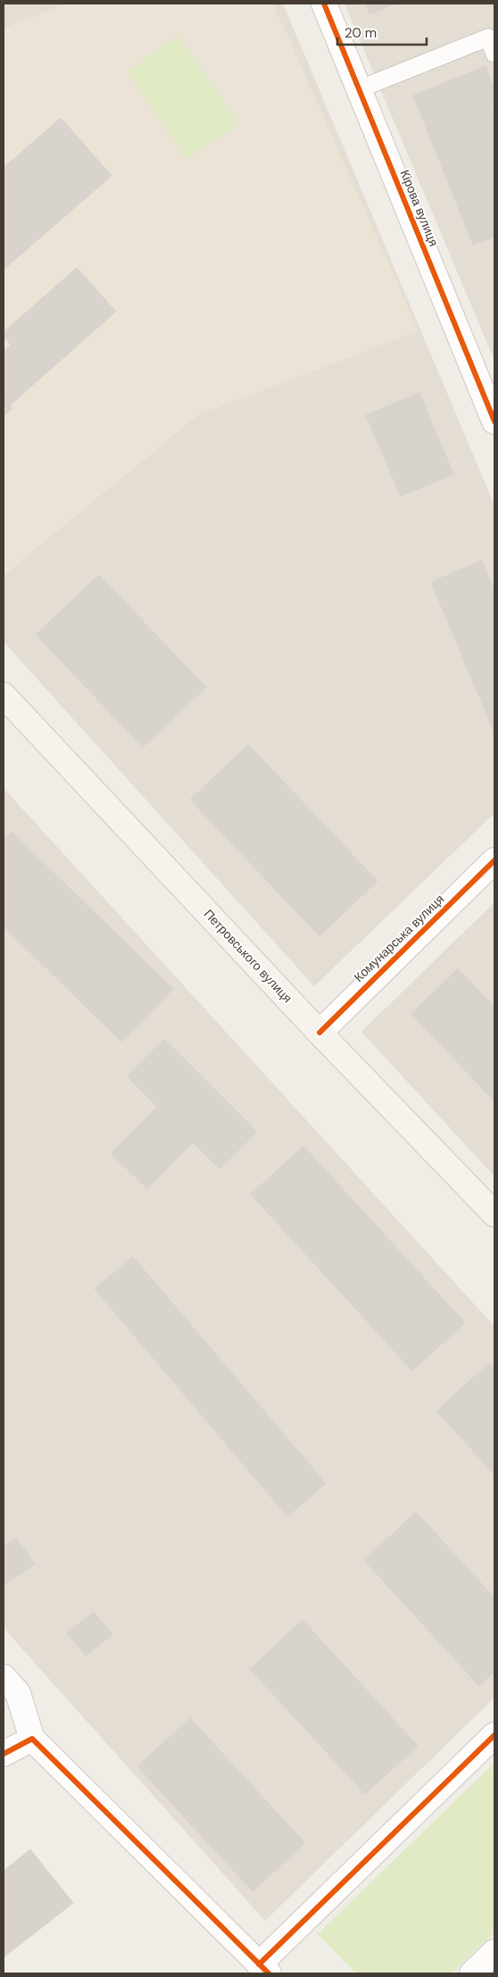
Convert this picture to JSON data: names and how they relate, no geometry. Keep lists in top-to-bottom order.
{
  "streets": {
    "main road": ["Петровського вулиця"],
    "street": ["Кірова вулиця", "Комунарська вулиця"]
  },
  "crossings": [
    ["Комунарська вулиця", "Петровського вулиця"]
  ],
  "scale_bar": "20 m"
}
